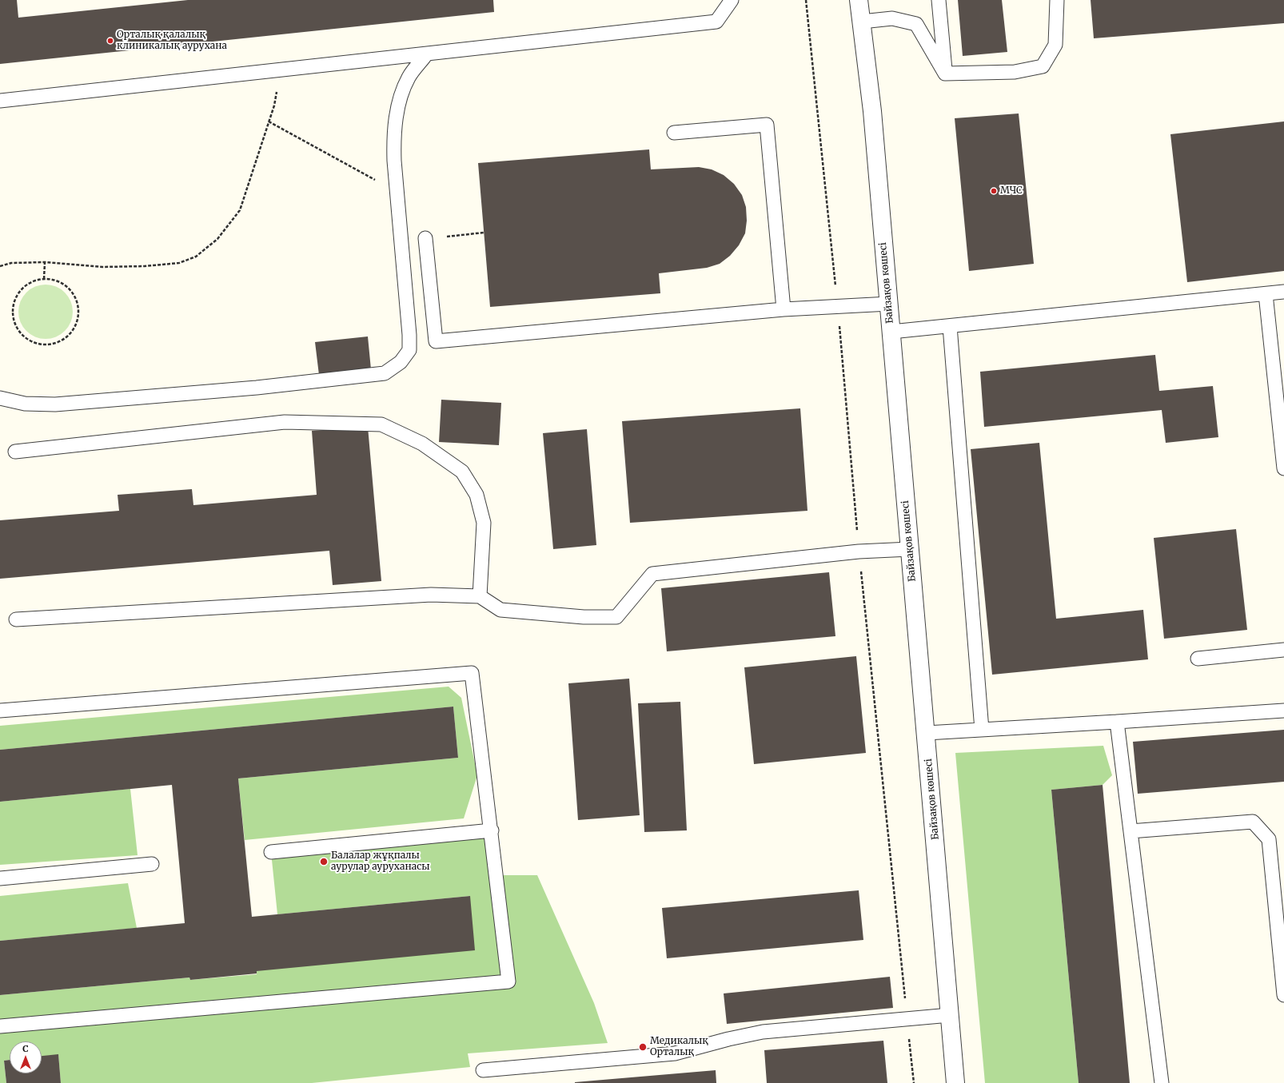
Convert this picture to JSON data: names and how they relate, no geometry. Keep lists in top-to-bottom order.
{
  "streets": {
    "street": ["Байзақов көшесі"]
  },
  "places": [
    "Орталық қалалық клиникалық аурухана",
    "МЧС",
    "Балалар жұқпалы аурулар ауруханасы",
    "Медикалық Орталық"
  ],
  "north": "top"
}
